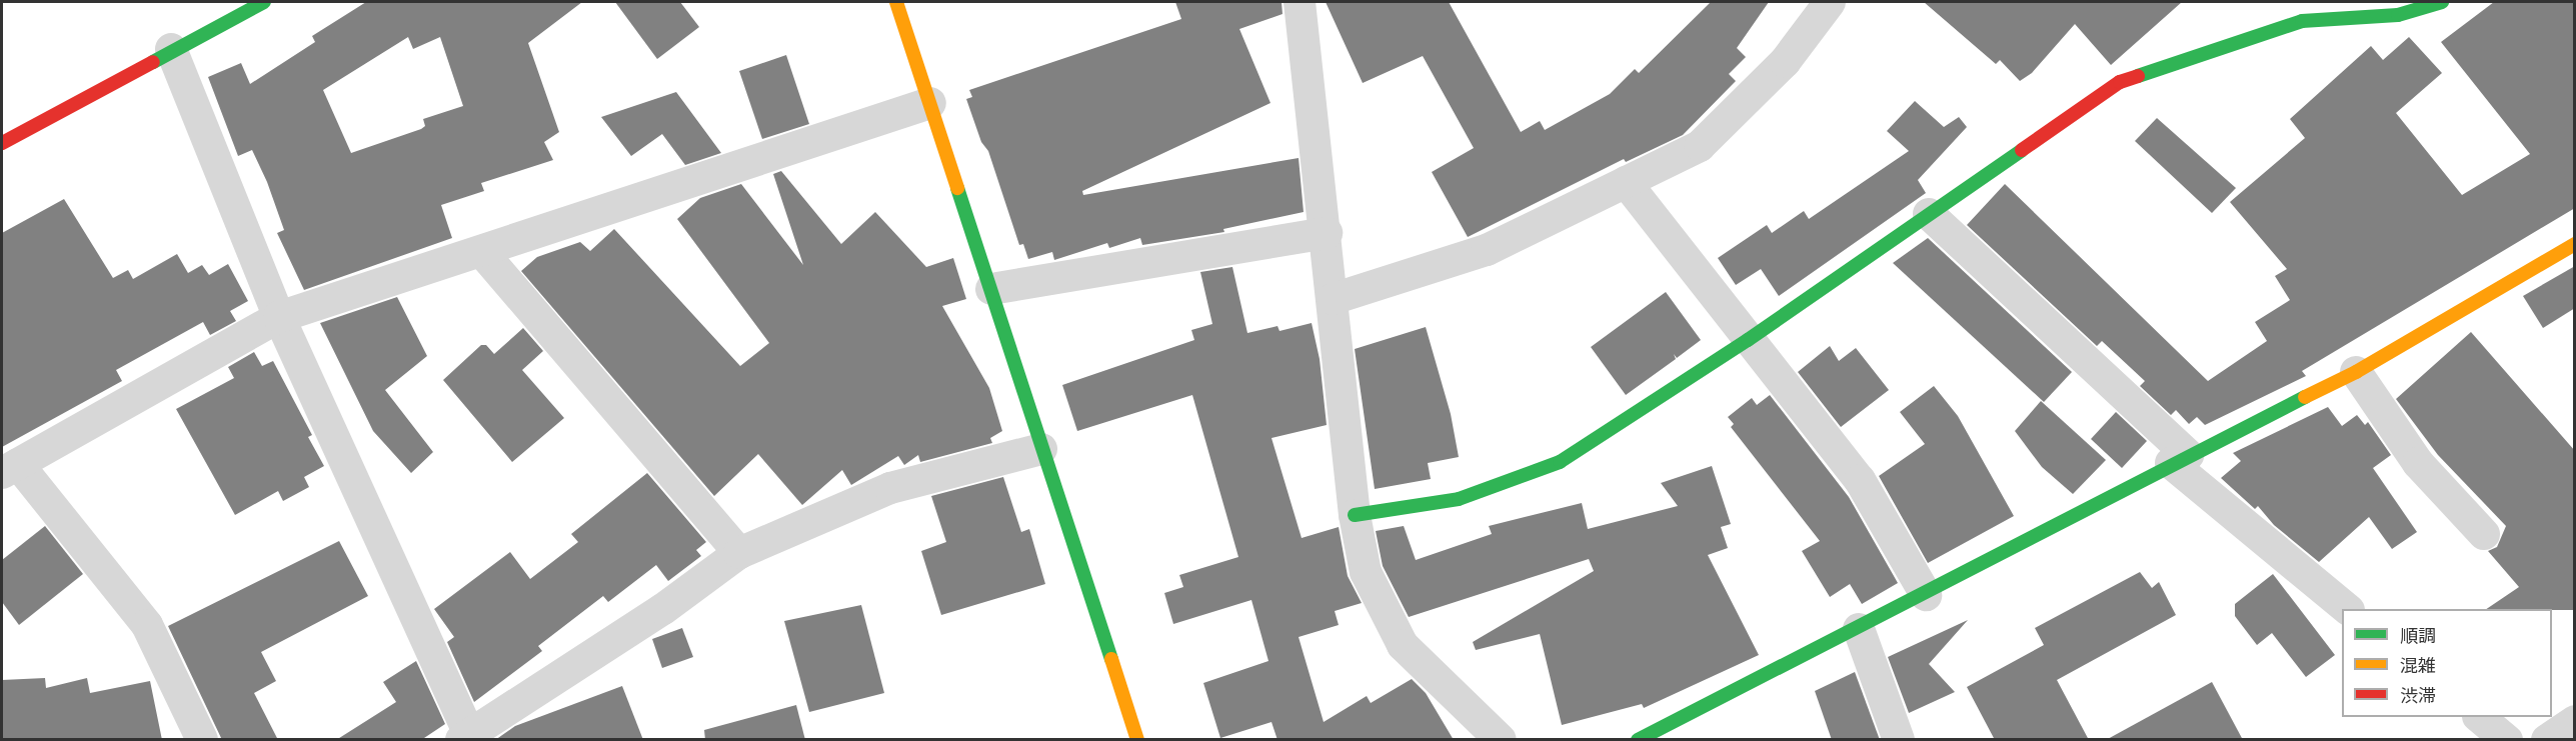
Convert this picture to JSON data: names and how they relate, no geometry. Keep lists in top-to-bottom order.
{
  "legend": ["順調", "混雑", "渋滞"]
}
